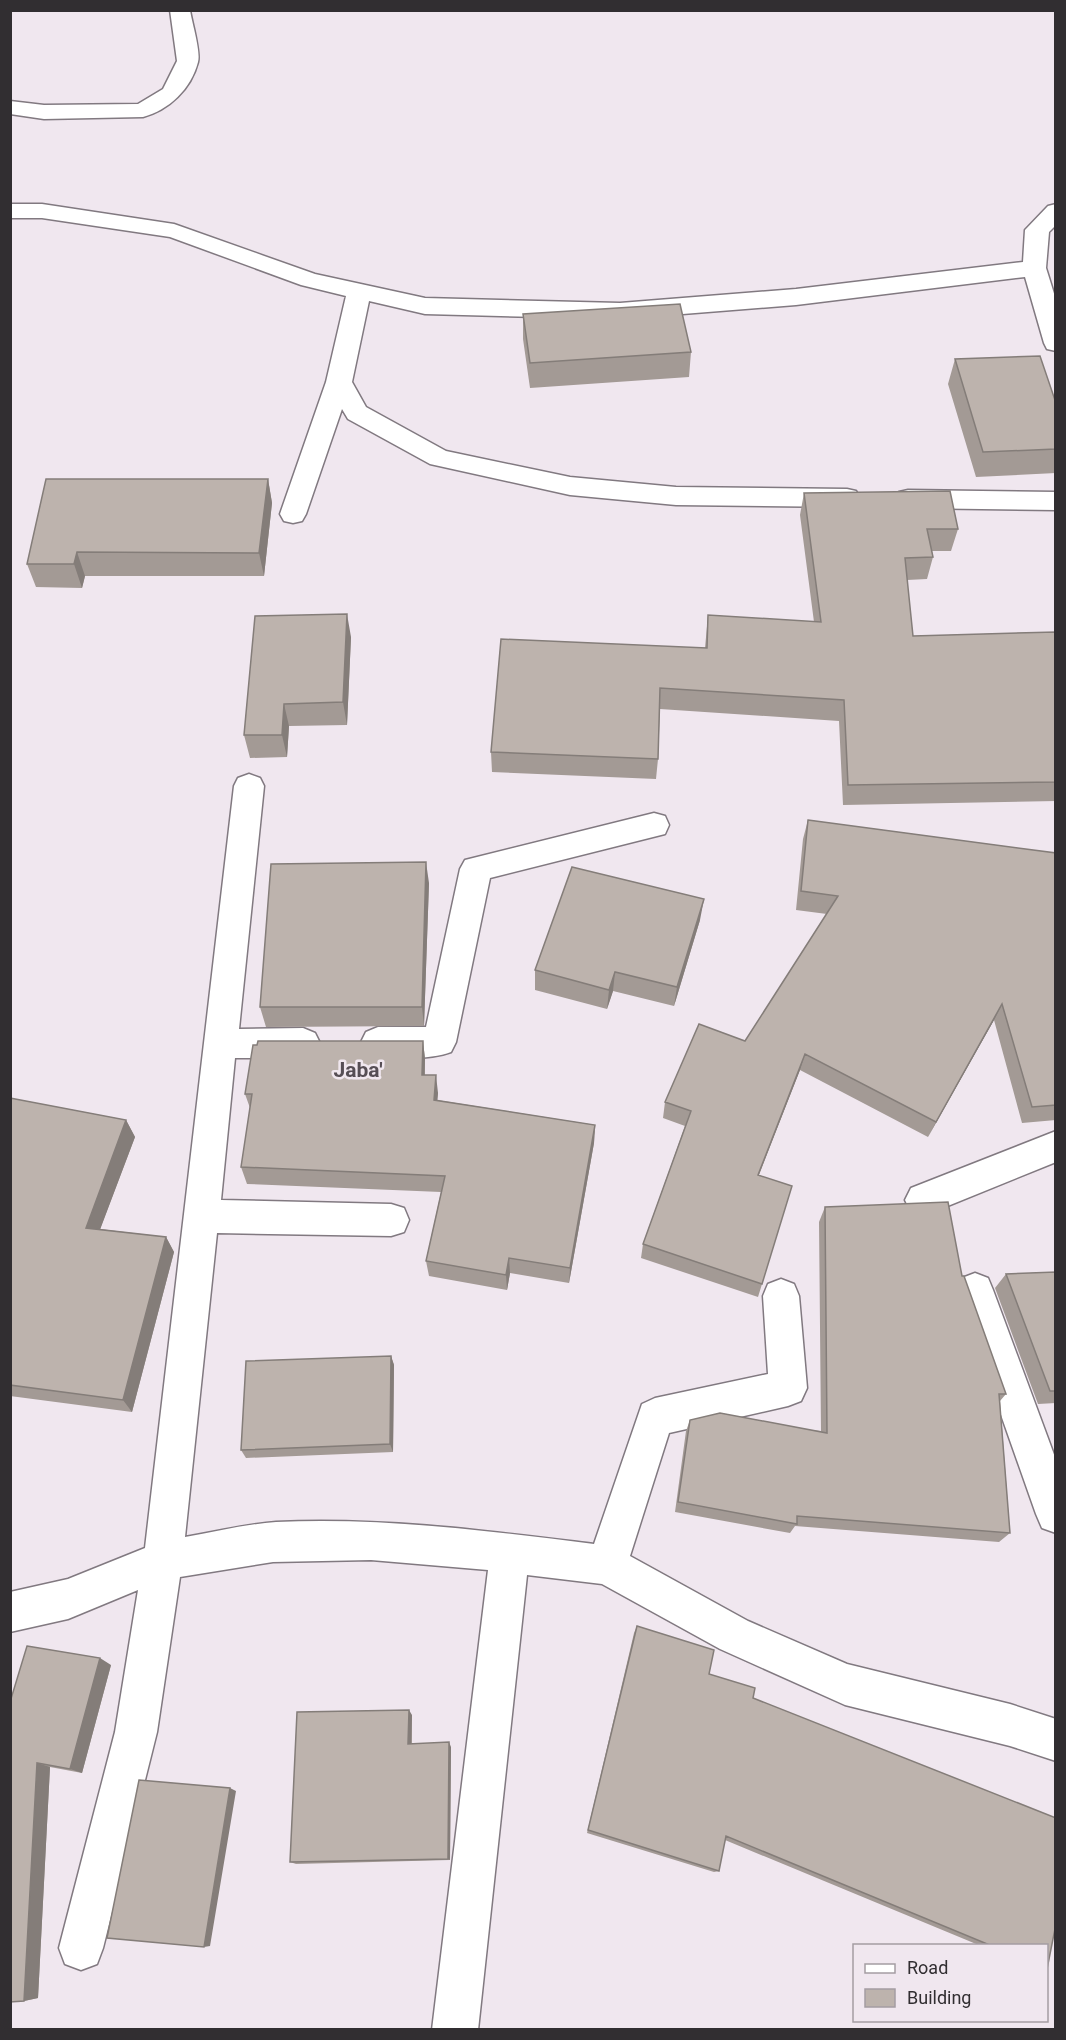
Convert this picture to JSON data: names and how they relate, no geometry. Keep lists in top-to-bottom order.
{
  "districts": ["Jaba'"],
  "legend": ["Road", "Building"]
}
